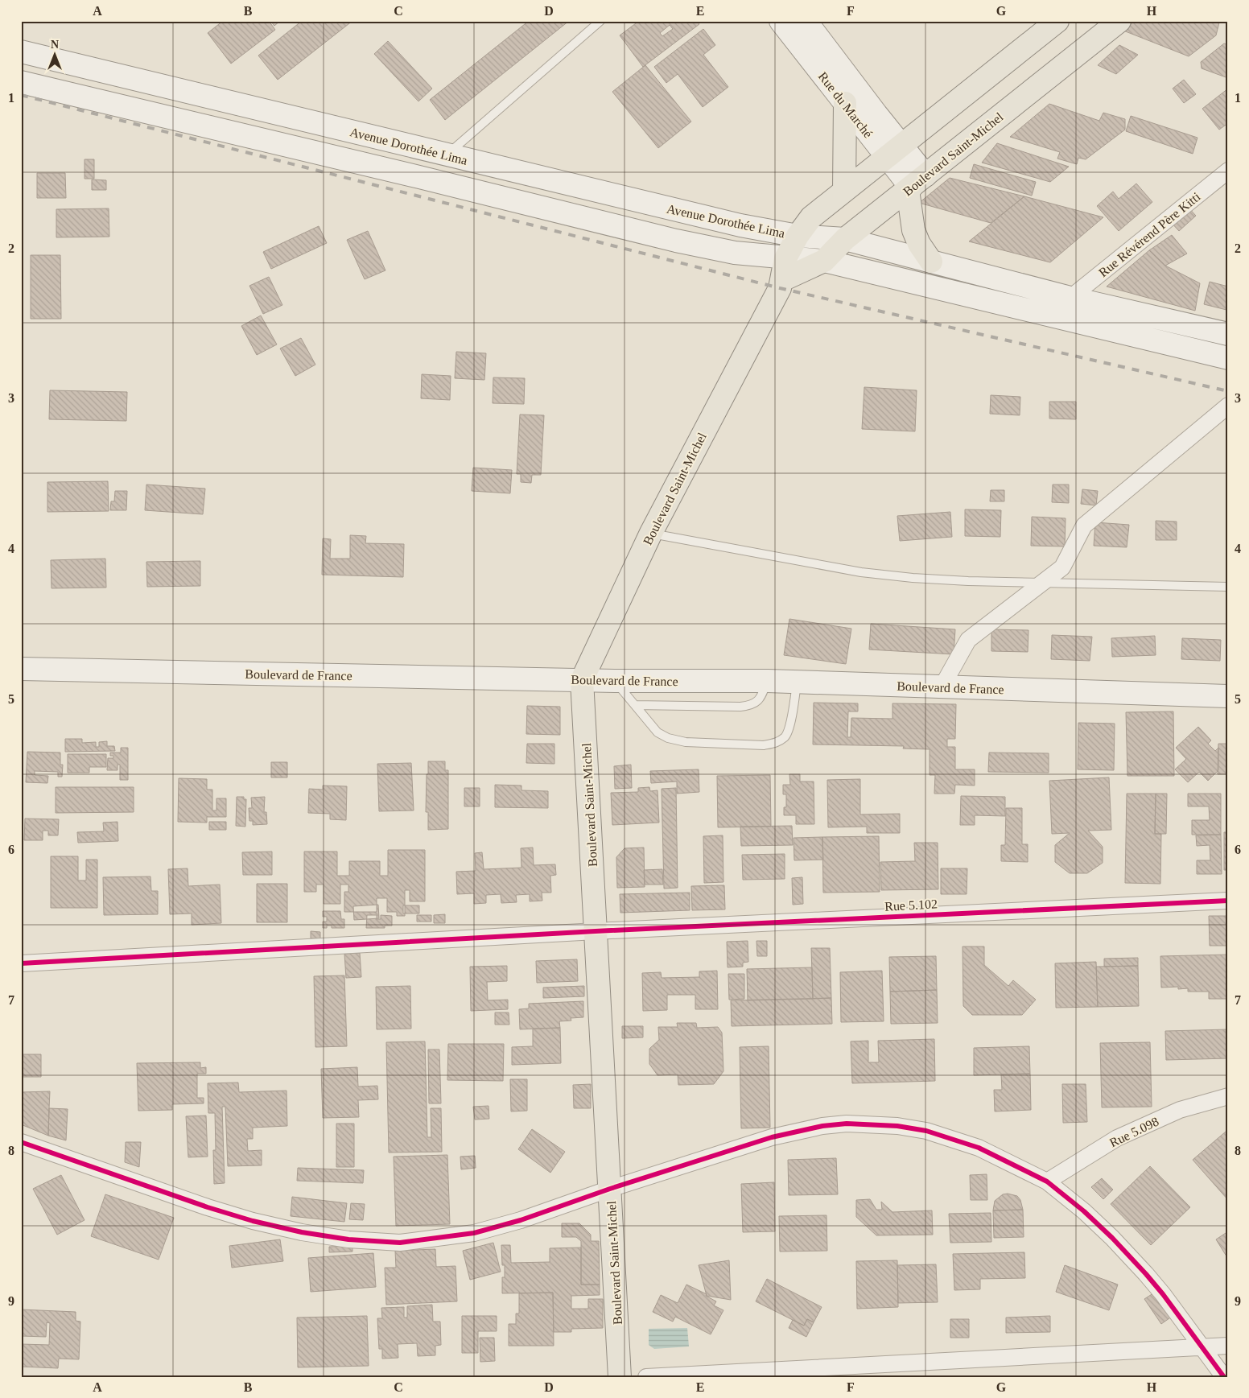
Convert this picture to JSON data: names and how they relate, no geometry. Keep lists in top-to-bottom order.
{
  "streets": {
    "main road": [
      "Rue du Marché",
      "Avenue Dorothée Lima",
      "Boulevard Saint-Michel",
      "Boulevard de France"
    ],
    "street": ["Rue Révérend Père Kitti", "Rue 5.102", "Rue 5.098"]
  },
  "crossings": [
    ["Rue du Marché", "Boulevard Saint-Michel"],
    ["Avenue Dorothée Lima", "Boulevard Saint-Michel"],
    ["Avenue Dorothée Lima", "Rue Révérend Père Kitti"],
    ["Boulevard Saint-Michel", "Boulevard de France"],
    ["Boulevard Saint-Michel", "Rue 5.102"]
  ],
  "north": "top",
  "grid": {
    "columns": [
      "A",
      "B",
      "C",
      "D",
      "E",
      "F",
      "G",
      "H"
    ],
    "rows": [
      "1",
      "2",
      "3",
      "4",
      "5",
      "6",
      "7",
      "8",
      "9"
    ]
  }
}
